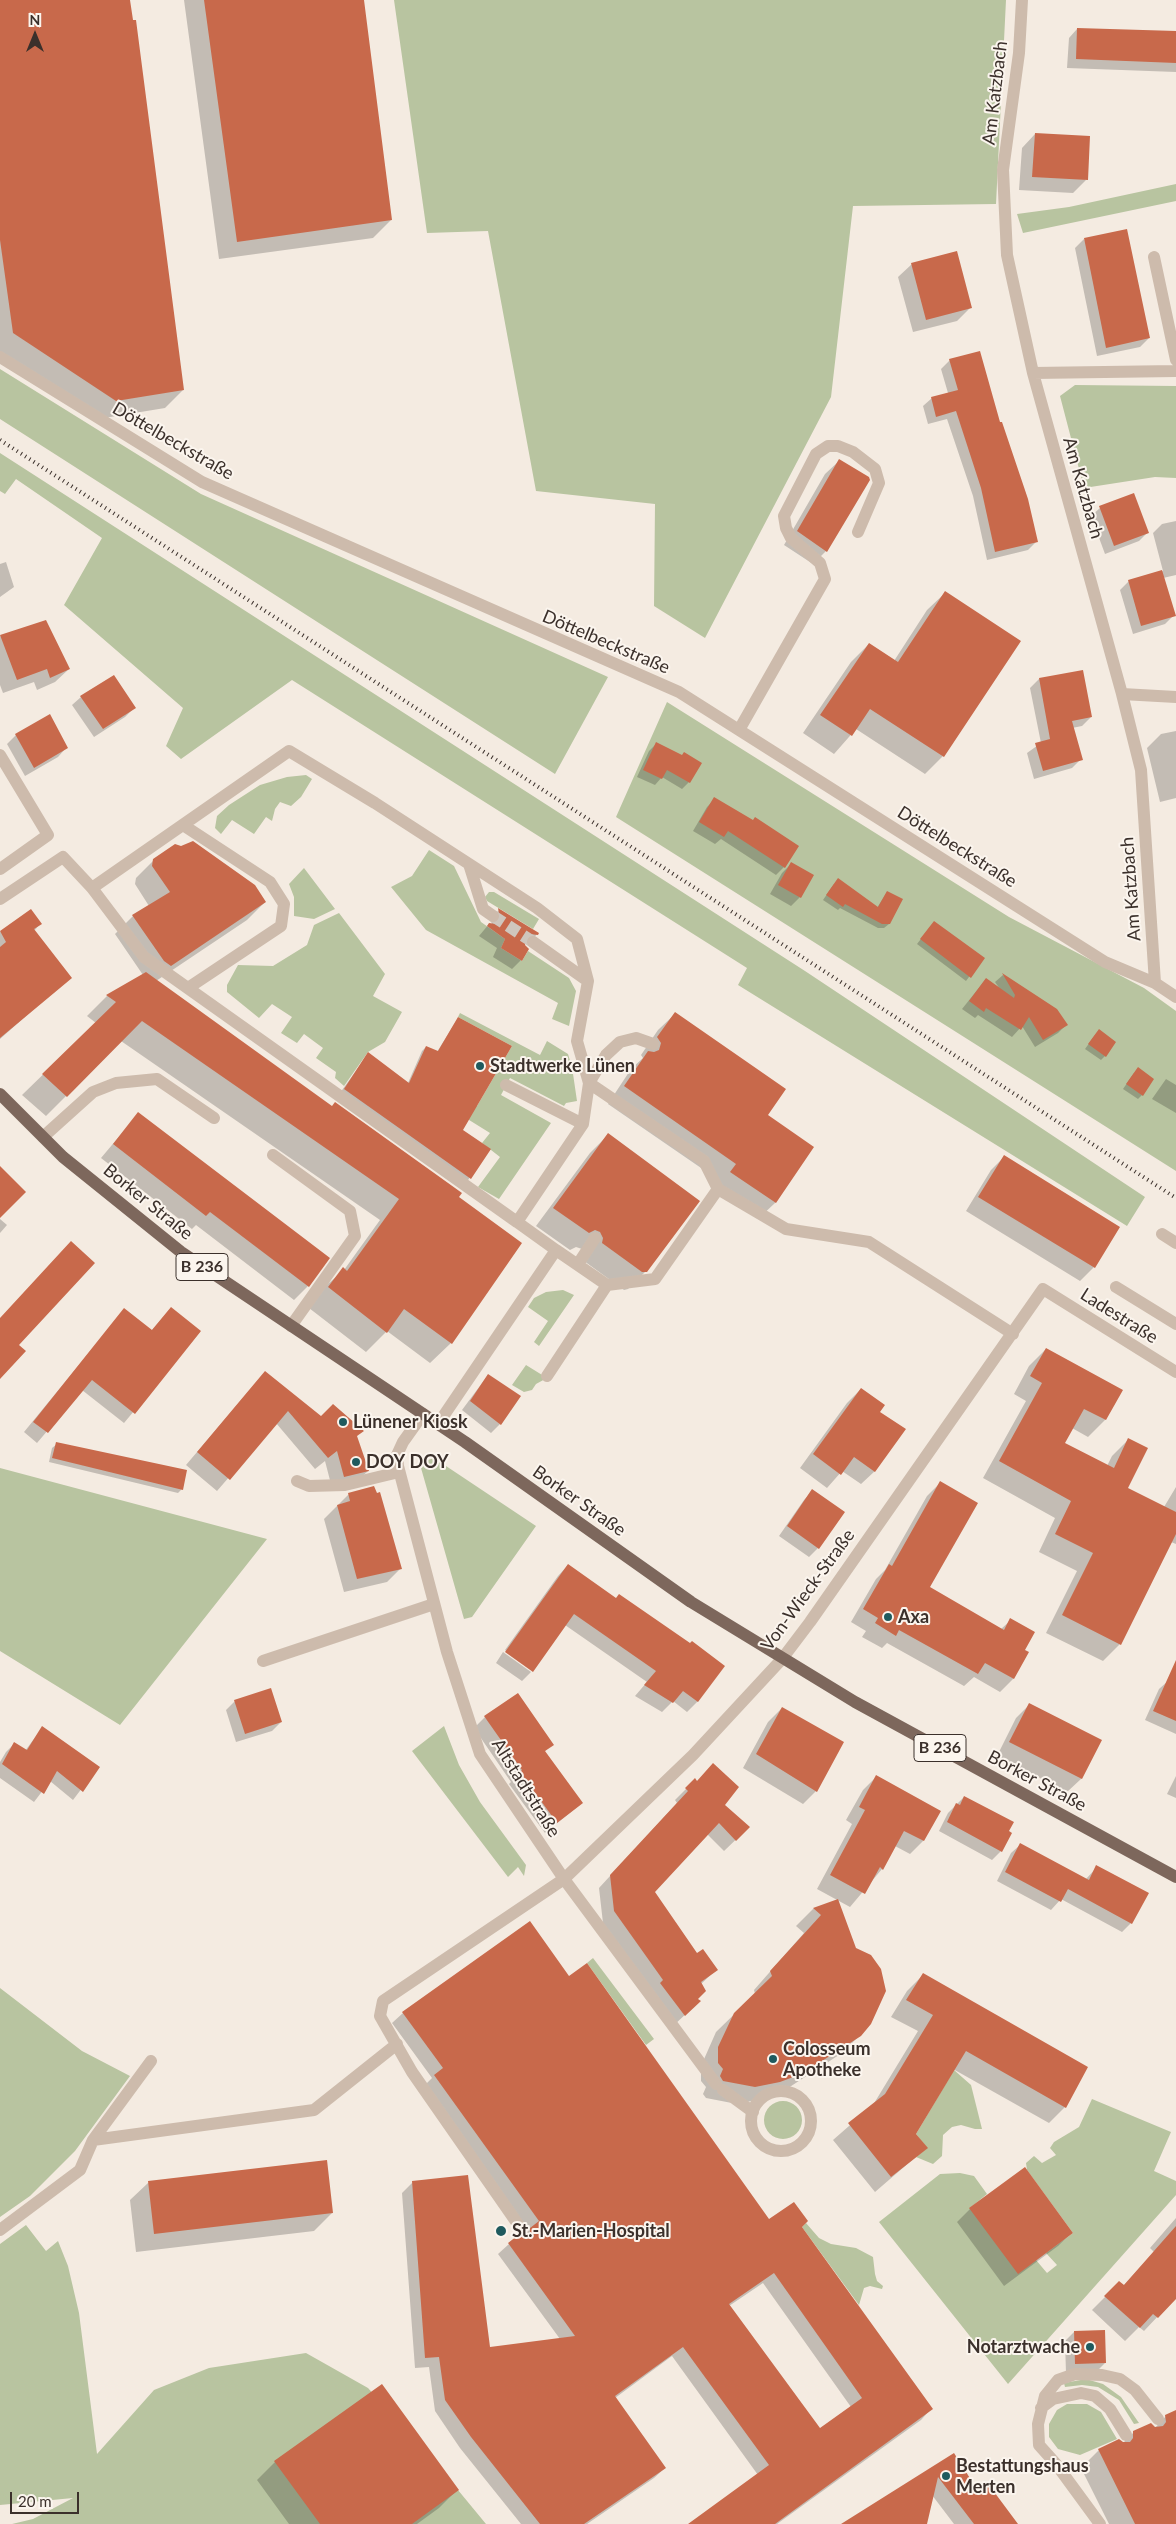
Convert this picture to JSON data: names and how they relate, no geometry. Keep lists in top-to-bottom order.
{
  "streets": {
    "main road": ["Borker Straße", "B 236"],
    "street": [
      "Am Katzbach",
      "Döttelbeckstraße",
      "Ladestraße",
      "Von-Wieck-Straße",
      "Altstadtstraße"
    ]
  },
  "crossings": [
    ["Am Katzbach", "Döttelbeckstraße"],
    ["Borker Straße", "Von-Wieck-Straße"],
    ["Borker Straße", "Altstadtstraße"],
    ["Ladestraße", "Von-Wieck-Straße"],
    ["Von-Wieck-Straße", "Altstadtstraße"]
  ],
  "places": [
    "Stadtwerke Lünen",
    "Lünener Kiosk",
    "DOY DOY",
    "Axa",
    "Colosseum Apotheke",
    "St.-Marien-Hospital",
    "Notarztwache",
    "Bestattungshaus Merten"
  ],
  "scale_bar": "20 m",
  "north": "top"
}
